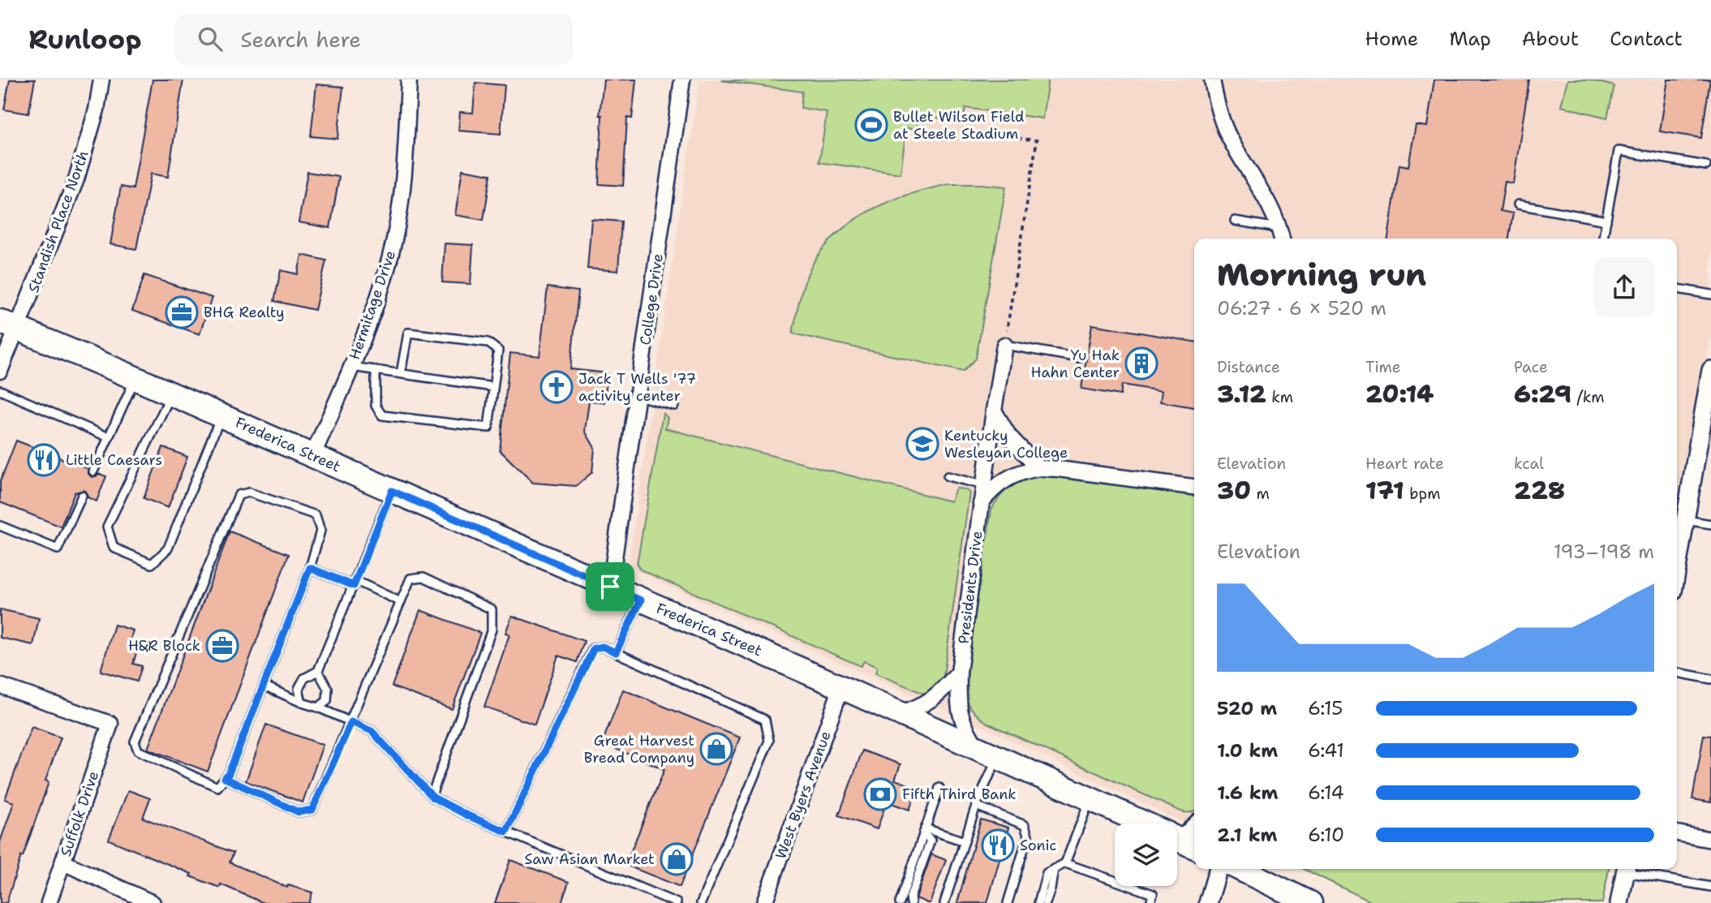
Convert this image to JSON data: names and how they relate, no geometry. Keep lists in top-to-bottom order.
{
  "streets": {
    "main road": ["Frederica Street"],
    "street": [
      "Standish Place North",
      "College Drive",
      "Hermitage Drive",
      "Presidents Drive",
      "West Byers Avenue",
      "Suffolk Drive"
    ]
  },
  "crossings": [
    ["Standish Place North", "Frederica Street"],
    ["College Drive", "Frederica Street"],
    ["Hermitage Drive", "Frederica Street"],
    ["Frederica Street", "Presidents Drive"],
    ["Frederica Street", "West Byers Avenue"]
  ],
  "places": {
    "sports": ["Bullet Wilson Field at Steele Stadium"],
    "office": ["BHG Realty", "H&R Block"],
    "building": ["Yu Hak Hahn Center"],
    "church": ["Jack T Wells '77 activity center"],
    "school or university": ["Kentucky Wesleyan College"],
    "restaurant": ["Little Caesars", "Sonic"],
    "shop": ["Great Harvest Bread Company", "Saw Asian Market"],
    "bank": ["Fifth Third Bank"]
  },
  "page": {
    "header": "Runloop",
    "search": "Search here",
    "nav": [
      "Home",
      "Map",
      "About",
      "Contact"
    ],
    "heading": ["Morning run", "06:27 · 6 × 520 m"],
    "stats": [
      ["Distance", "3.12 km"],
      ["Time", "20:14"],
      ["Pace", "6:29 /km"],
      ["Elevation", "30 m"],
      ["Heart rate", "171 bpm"],
      ["kcal", "228"]
    ],
    "chart": ["Elevation", "193–198 m"],
    "list": [
      {
        "name": "520 m",
        "note": "6:15"
      },
      {
        "name": "1.0 km",
        "note": "6:41"
      },
      {
        "name": "1.6 km",
        "note": "6:14"
      },
      {
        "name": "2.1 km",
        "note": "6:10"
      }
    ]
  }
}
